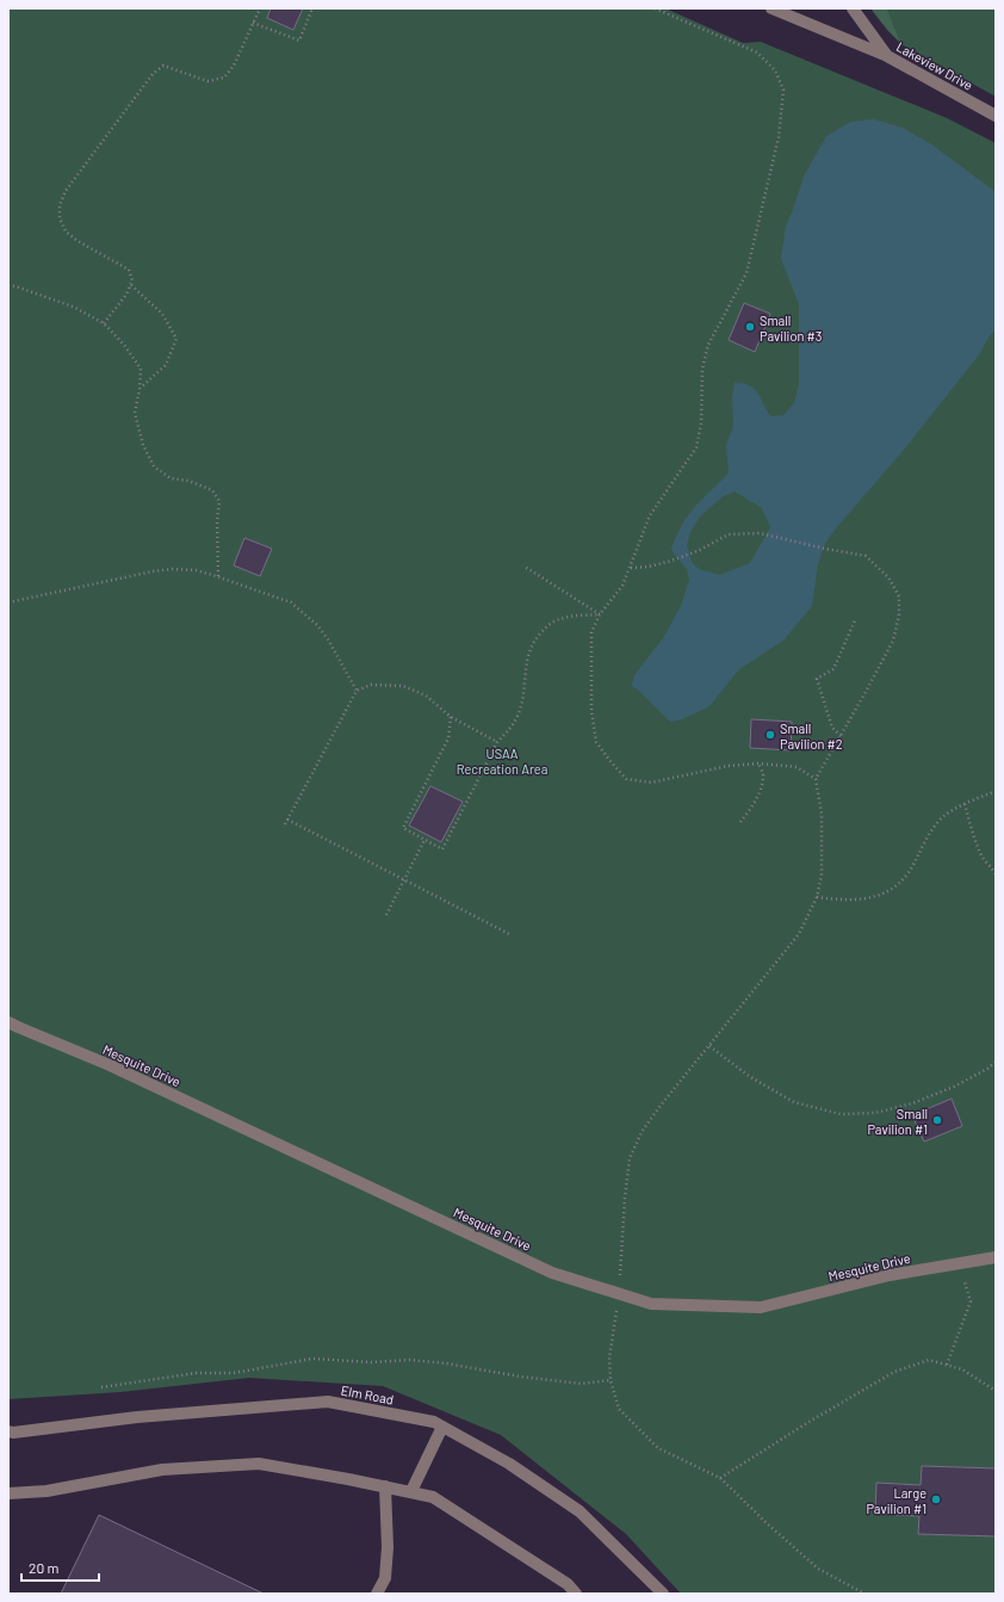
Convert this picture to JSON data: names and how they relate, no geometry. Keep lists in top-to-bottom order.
{
  "streets": {
    "street": ["Lakeview Drive", "Mesquite Drive", "Elm Road"]
  },
  "parks": ["USAA Recreation Area"],
  "places": [
    "Small Pavilion #3",
    "Small Pavilion #2",
    "Small Pavilion #1",
    "Large Pavilion #1"
  ],
  "scale_bar": "20 m"
}
